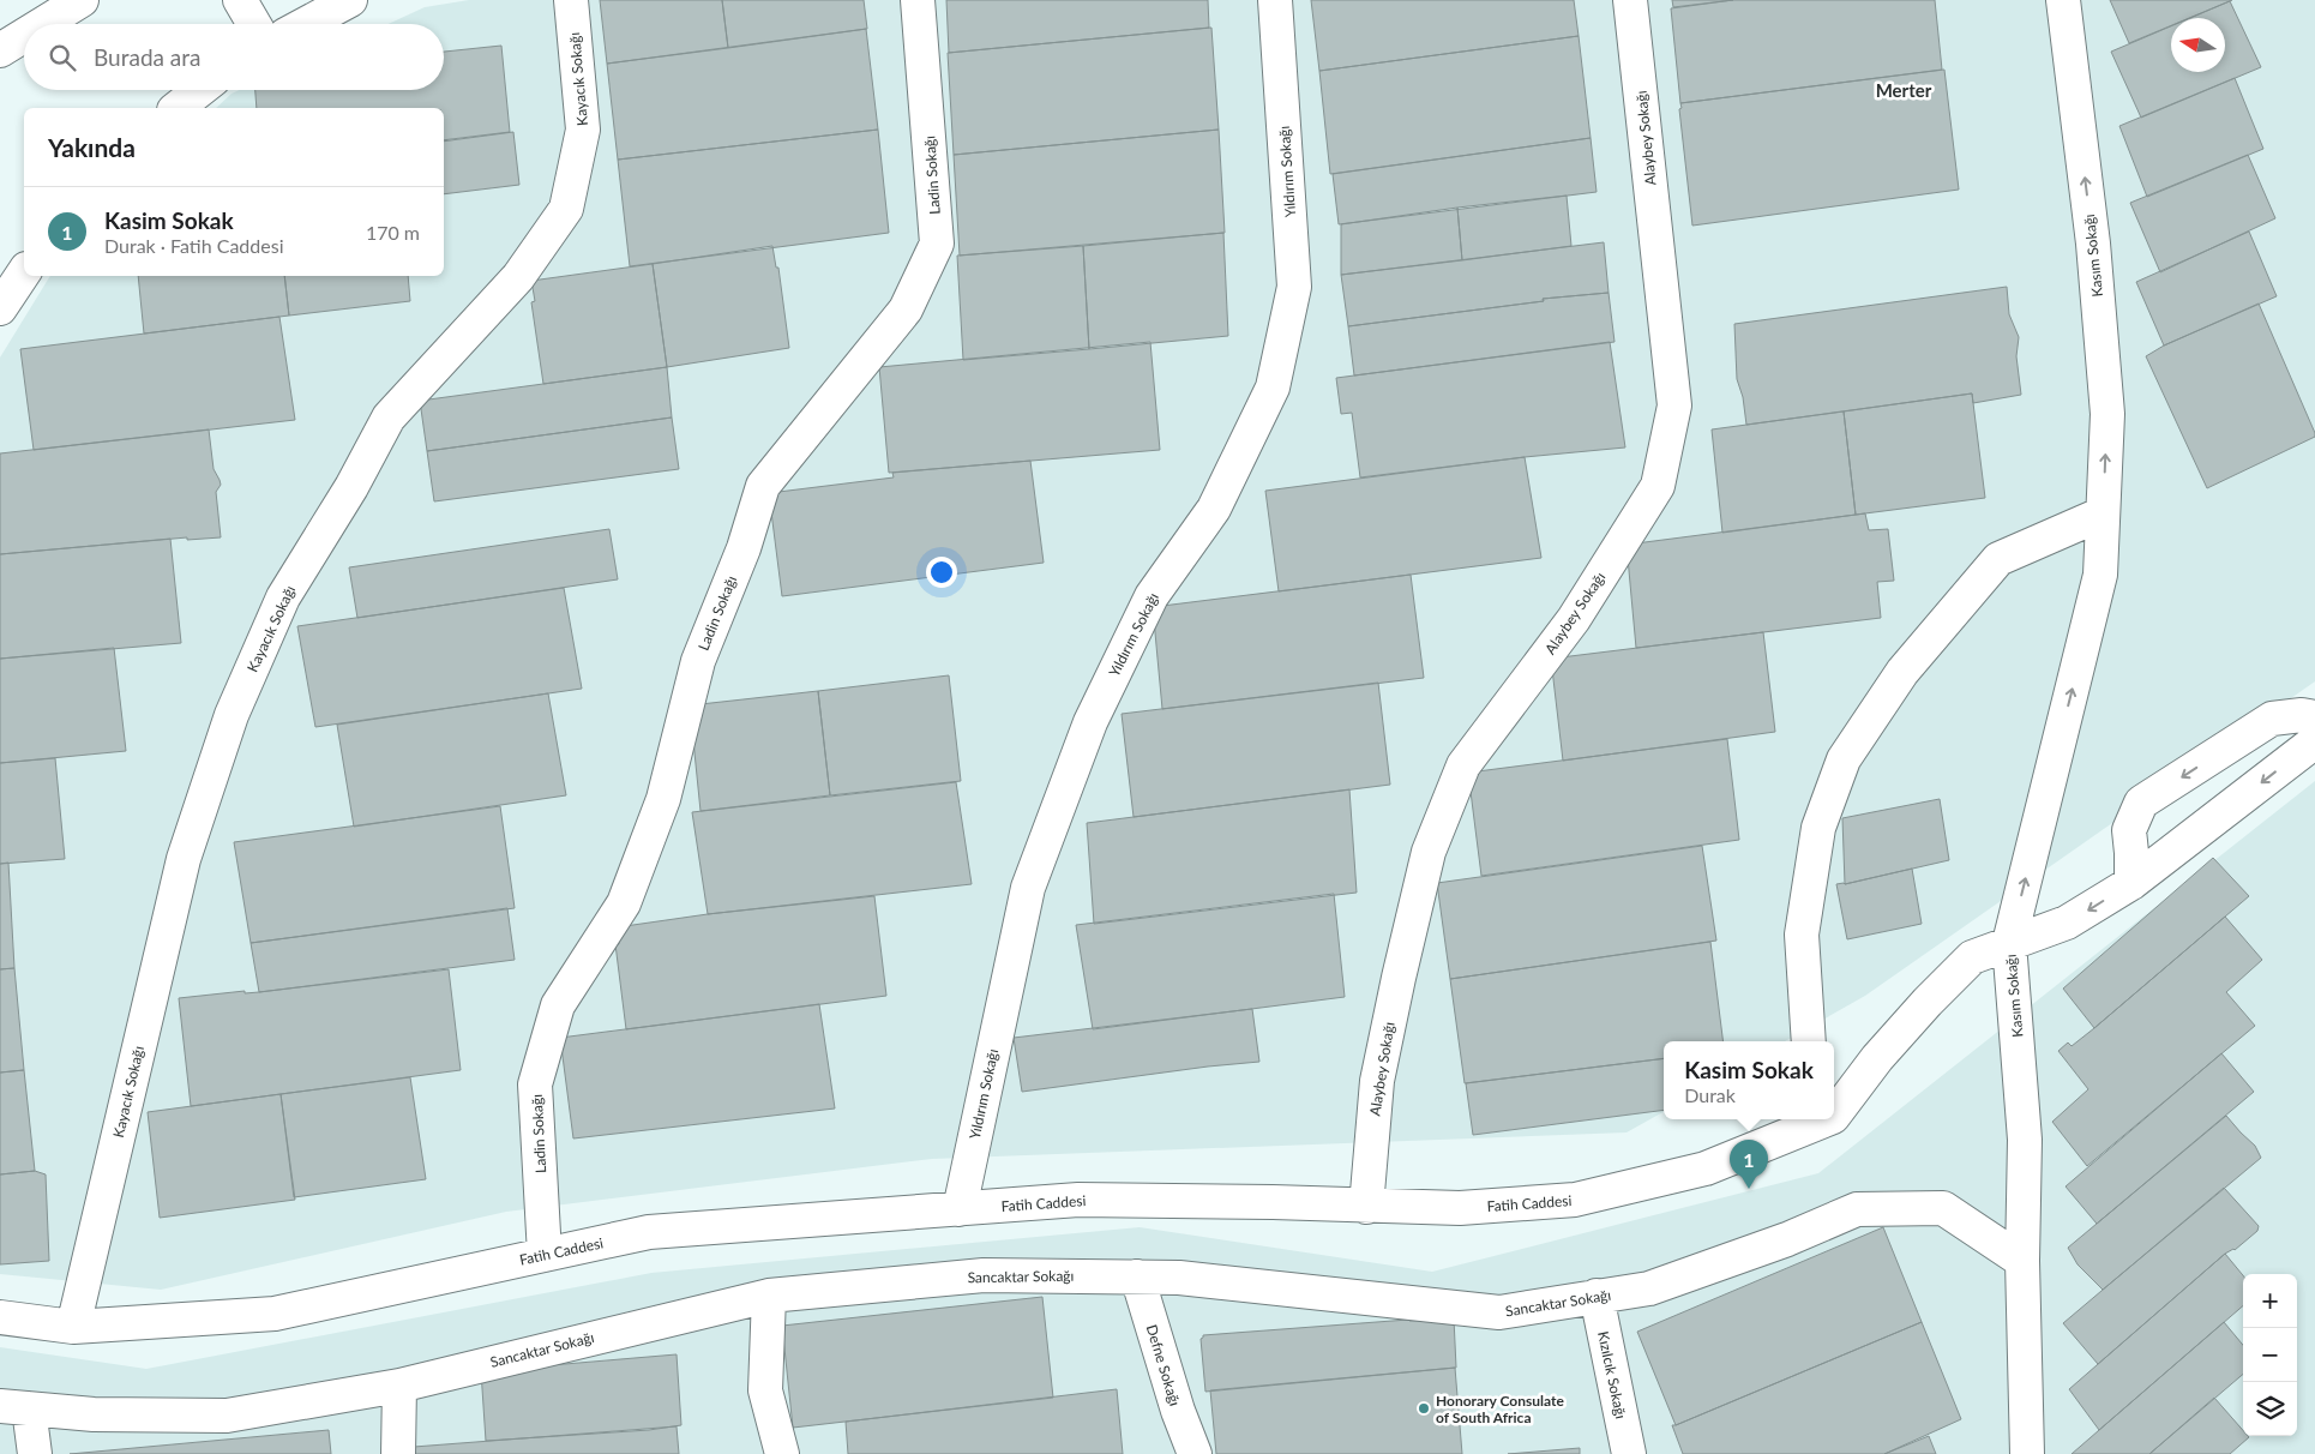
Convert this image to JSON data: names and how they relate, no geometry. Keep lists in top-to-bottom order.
{
  "streets": {
    "street": [
      "Kayacık Sokağı",
      "Alaybey Sokağı",
      "Yıldırım Sokağı",
      "Ladin Sokağı",
      "Kasım Sokağı",
      "Fatih Caddesi",
      "Sancaktar Sokağı",
      "Defne Sokağı",
      "Kızılcık Sokağı"
    ]
  },
  "crossings": [
    ["Kayacık Sokağı", "Fatih Caddesi"],
    ["Alaybey Sokağı", "Fatih Caddesi"],
    ["Yıldırım Sokağı", "Fatih Caddesi"],
    ["Ladin Sokağı", "Fatih Caddesi"],
    ["Kasım Sokağı", "Fatih Caddesi"],
    ["Kasım Sokağı", "Sancaktar Sokağı"],
    ["Sancaktar Sokağı", "Defne Sokağı"],
    ["Sancaktar Sokağı", "Kızılcık Sokağı"]
  ],
  "one_way": ["Kasım Sokağı"],
  "districts": ["Merter"],
  "places": ["Honorary Consulate of South Africa"],
  "north": "left",
  "page": {
    "search": "Burada ara",
    "heading": "Yakında",
    "list": [
      {
        "mark": "1",
        "name": "Kasim Sokak",
        "note": "Durak · Fatih Caddesi",
        "value": "170 m"
      }
    ],
    "popup": ["Kasim Sokak", "Durak"],
    "pins": "1",
    "map_buttons": ["+", "−"]
  }
}
